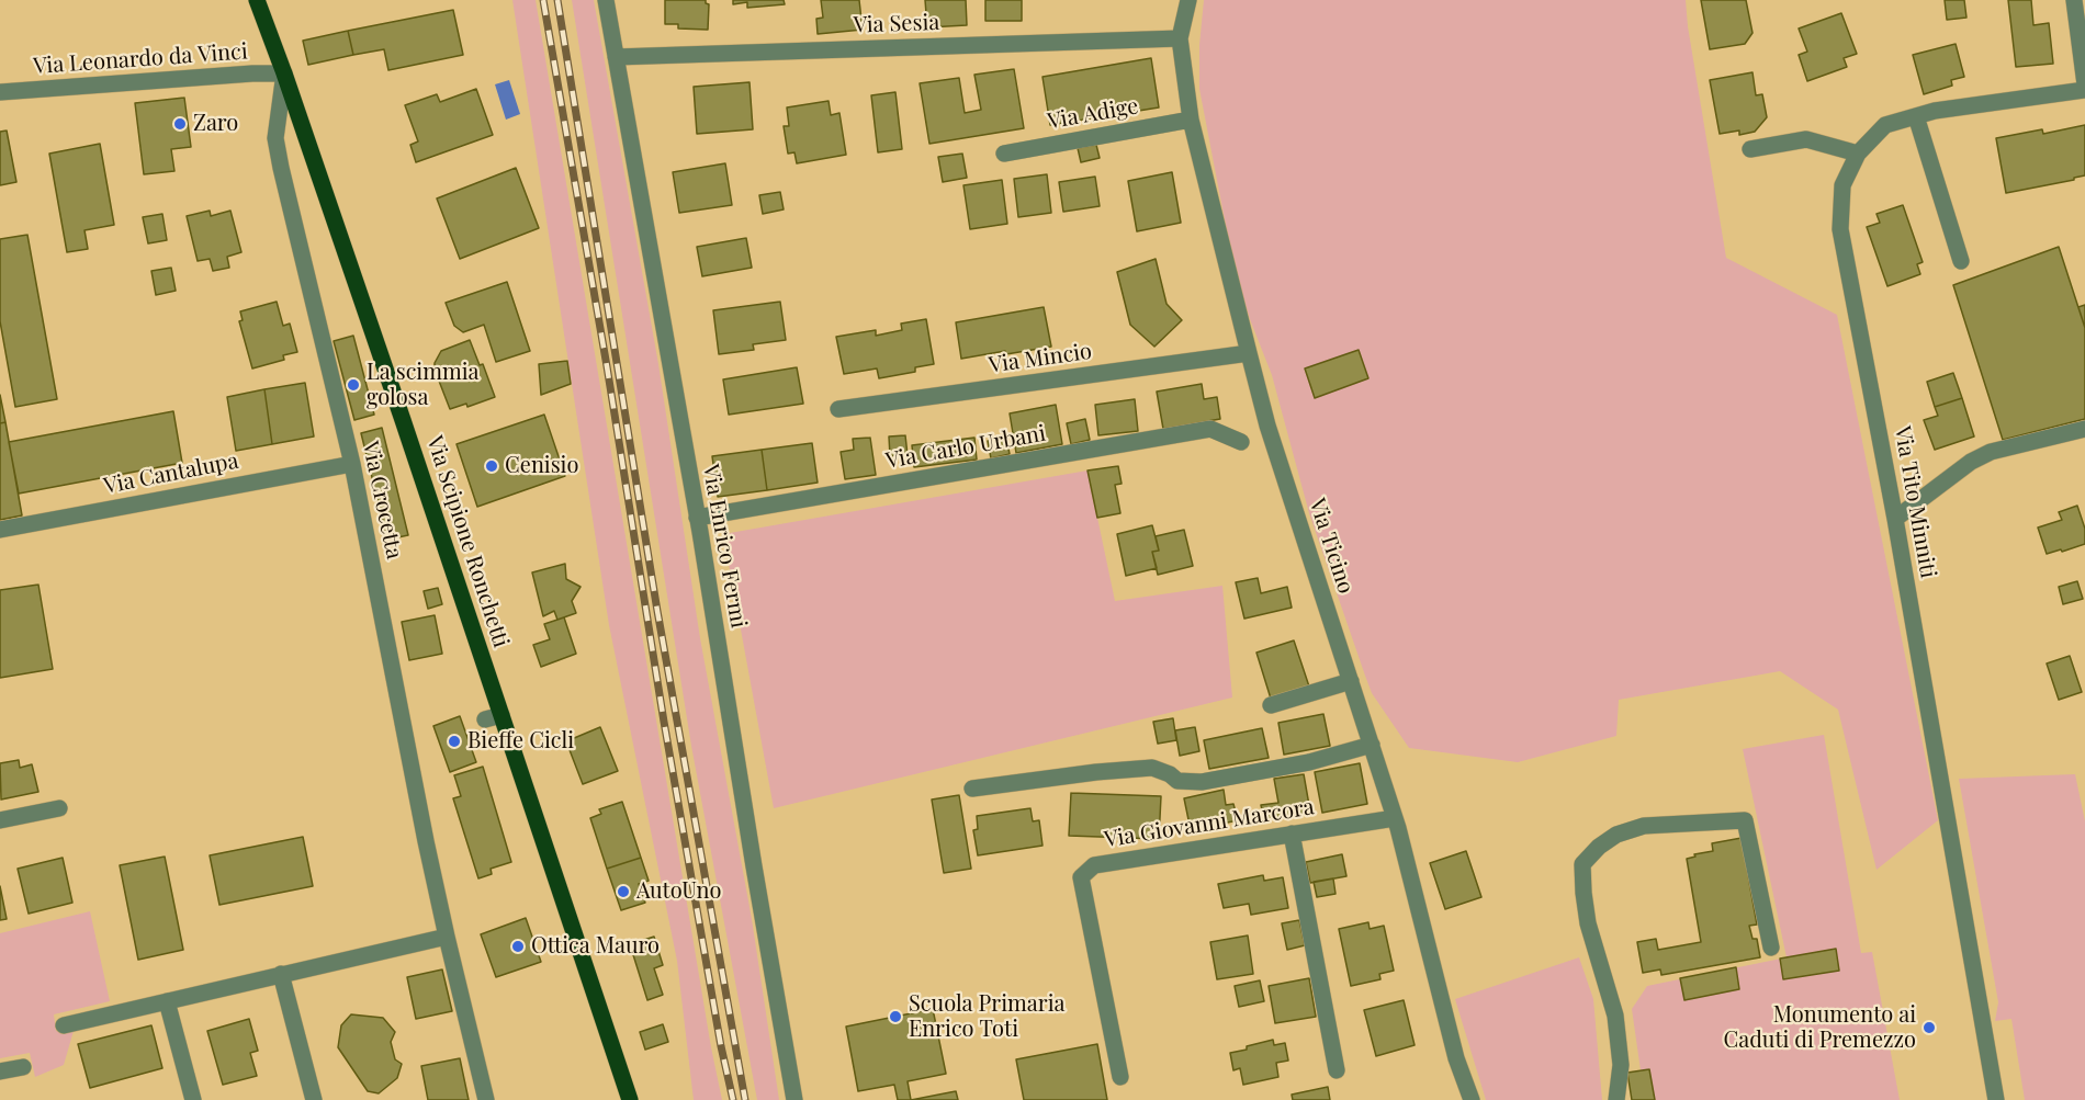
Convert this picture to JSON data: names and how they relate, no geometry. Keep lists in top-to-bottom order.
{
  "streets": {
    "main road": ["Via Scipione Ronchetti"],
    "street": [
      "Via Sesia",
      "Via Leonardo da Vinci",
      "Via Adige",
      "Via Mincio",
      "Via Carlo Urbani",
      "Via Cantalupa",
      "Via Crocetta",
      "Via Tito Minniti",
      "Via Enrico Fermi",
      "Via Ticino",
      "Via Giovanni Marcora"
    ]
  },
  "crossings": [
    ["Via Sesia", "Via Enrico Fermi"],
    ["Via Sesia", "Via Ticino"],
    ["Via Leonardo da Vinci", "Via Crocetta"],
    ["Via Leonardo da Vinci", "Via Scipione Ronchetti"],
    ["Via Adige", "Via Ticino"],
    ["Via Mincio", "Via Ticino"],
    ["Via Carlo Urbani", "Via Enrico Fermi"],
    ["Via Cantalupa", "Via Crocetta"],
    ["Via Crocetta", "Via Scipione Ronchetti"],
    ["Via Ticino", "Via Giovanni Marcora"]
  ],
  "places": [
    "Zaro",
    "La scimmia golosa",
    "Cenisio",
    "Bieffe Cicli",
    "AutoUno",
    "Ottica Mauro",
    "Scuola Primaria Enrico Toti",
    "Monumento ai Caduti di Premezzo"
  ]
}
